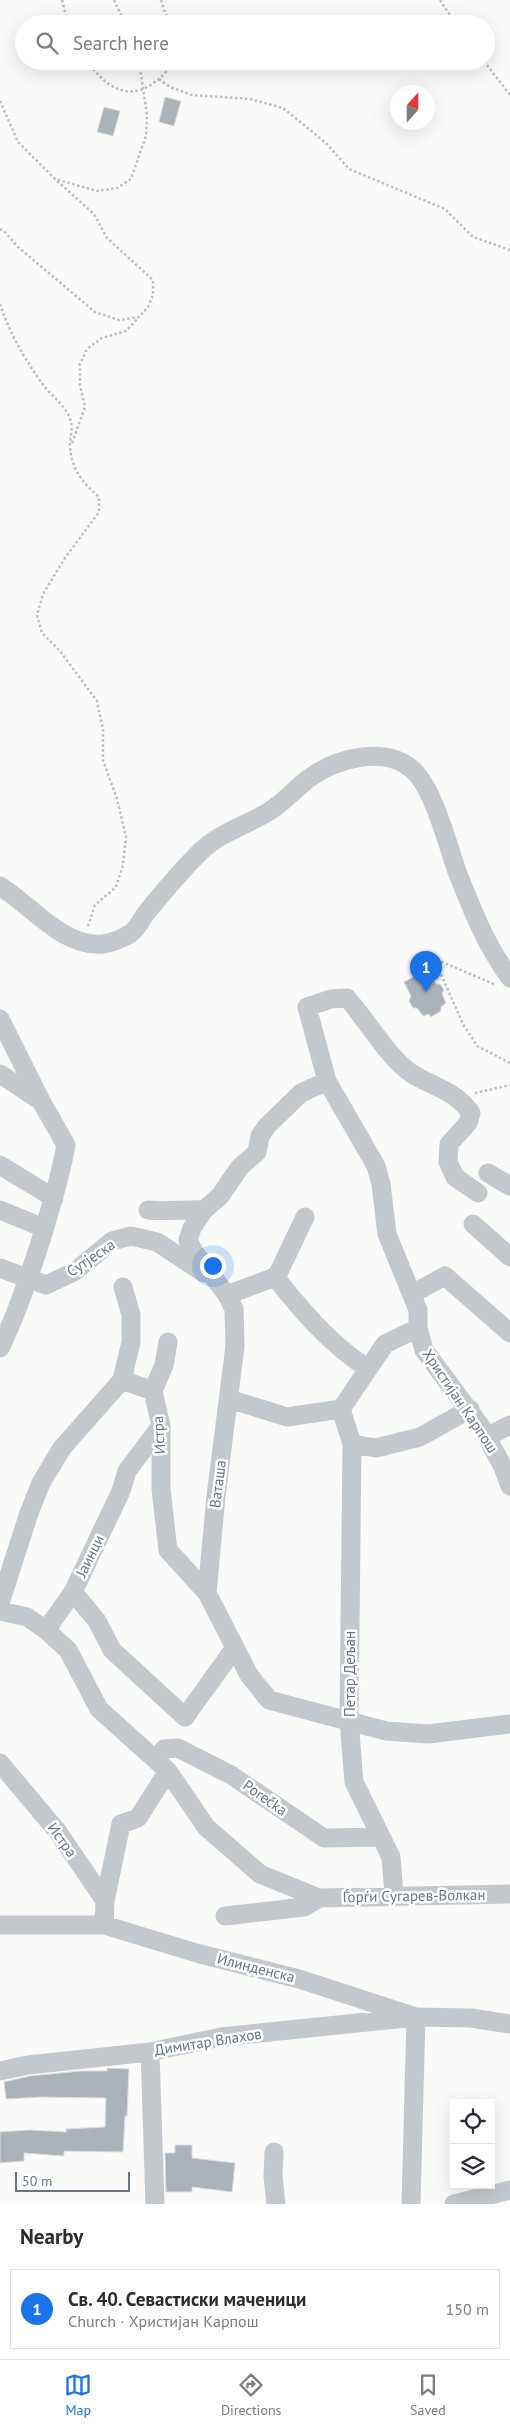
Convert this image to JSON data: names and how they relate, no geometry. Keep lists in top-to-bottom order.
{
  "streets": {
    "street": [
      "Сутјеска",
      "Христијан Карпош",
      "Истра",
      "Ваташа",
      "Јаинци",
      "Петар Дељан",
      "Porečka",
      "Ѓорѓи Сугарев-Волкан",
      "Илинденска",
      "Димитар Влахов"
    ]
  },
  "crossings": [
    ["Сутјеска", "Ваташа"],
    ["Христијан Карпош", "Ваташа"],
    ["Истра", "Ваташа"],
    ["Истра", "Јаинци"],
    ["Петар Дељан", "Porečka"],
    ["Петар Дељан", "Ѓорѓи Сугарев-Волкан"],
    ["Porečka", "Ѓорѓи Сугарев-Волкан"],
    ["Илинденска", "Димитар Влахов"]
  ],
  "scale_bar": "50 m",
  "north": "top",
  "page": {
    "search": "Search here",
    "pins": "1",
    "scale": "50 m",
    "heading": "Nearby",
    "list": [
      {
        "mark": "1",
        "name": "Св. 40. Севастиски маченици",
        "note": "Church · Христијан Карпош",
        "value": "150 m"
      }
    ],
    "nav": ["Map", "Directions", "Saved"]
  }
}
